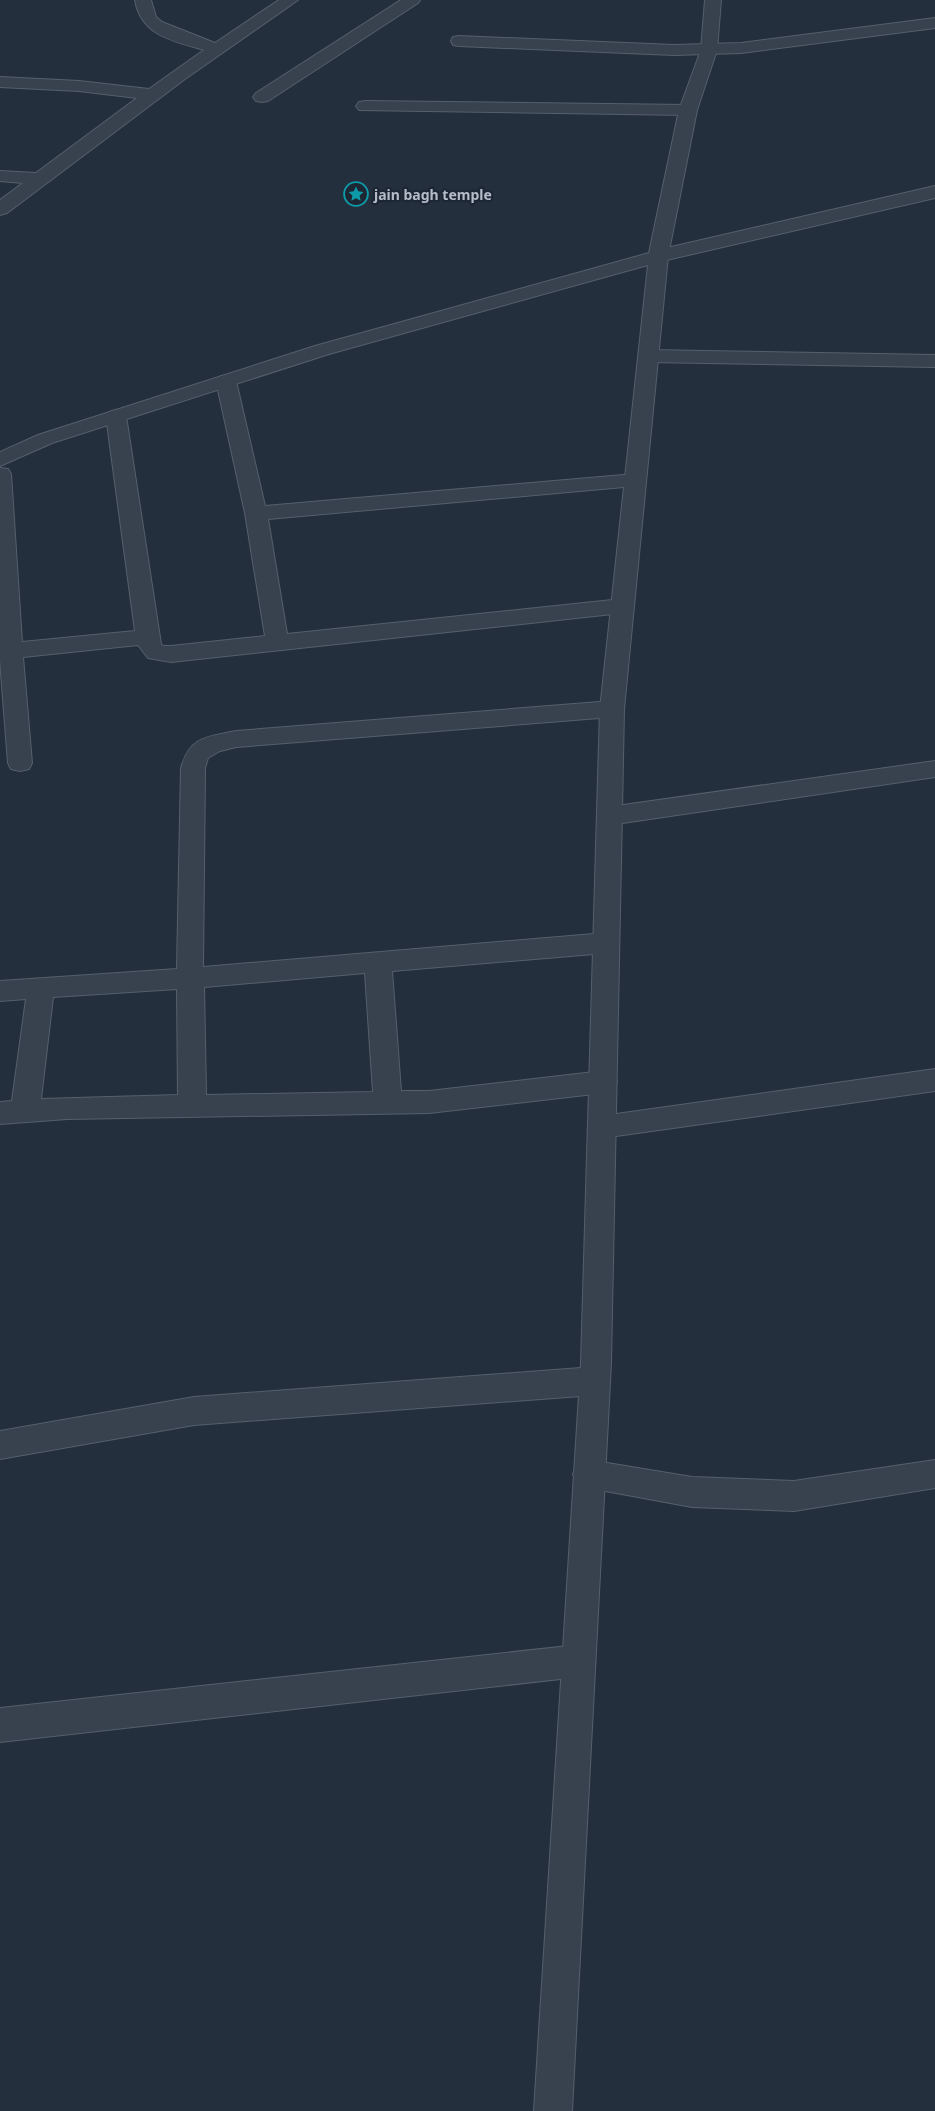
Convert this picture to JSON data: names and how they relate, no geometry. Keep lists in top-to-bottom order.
{
  "places": {
    "place": ["jain bagh temple"]
  }
}
